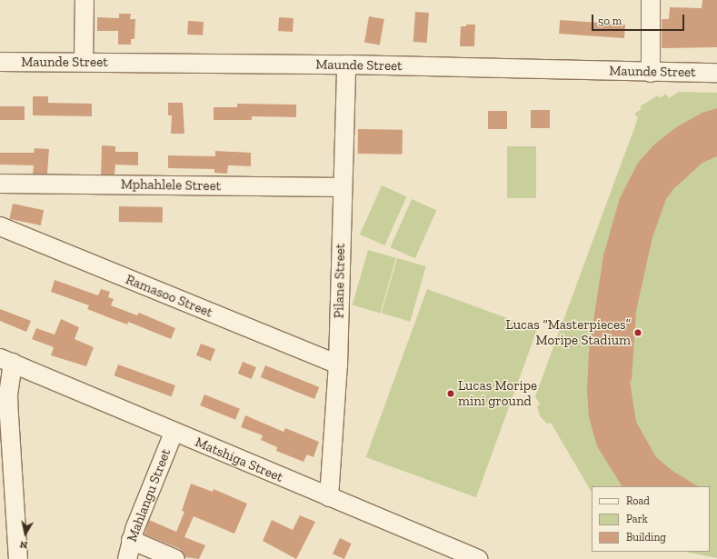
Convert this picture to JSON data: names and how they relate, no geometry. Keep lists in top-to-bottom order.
{
  "streets": {
    "street": [
      "Maunde Street",
      "Mphahlele Street",
      "Pilane Street",
      "Ramasoo Street",
      "Matshiga Street",
      "Mahlangu Street"
    ]
  },
  "crossings": [
    ["Maunde Street", "Pilane Street"],
    ["Mphahlele Street", "Pilane Street"],
    ["Pilane Street", "Ramasoo Street"],
    ["Pilane Street", "Matshiga Street"],
    ["Matshiga Street", "Mahlangu Street"]
  ],
  "places": ["Lucas “Masterpieces” Moripe Stadium", "Lucas Moripe mini ground"],
  "legend": ["Road", "Park", "Building"],
  "scale_bar": "50 m",
  "north": "bottom"
}
